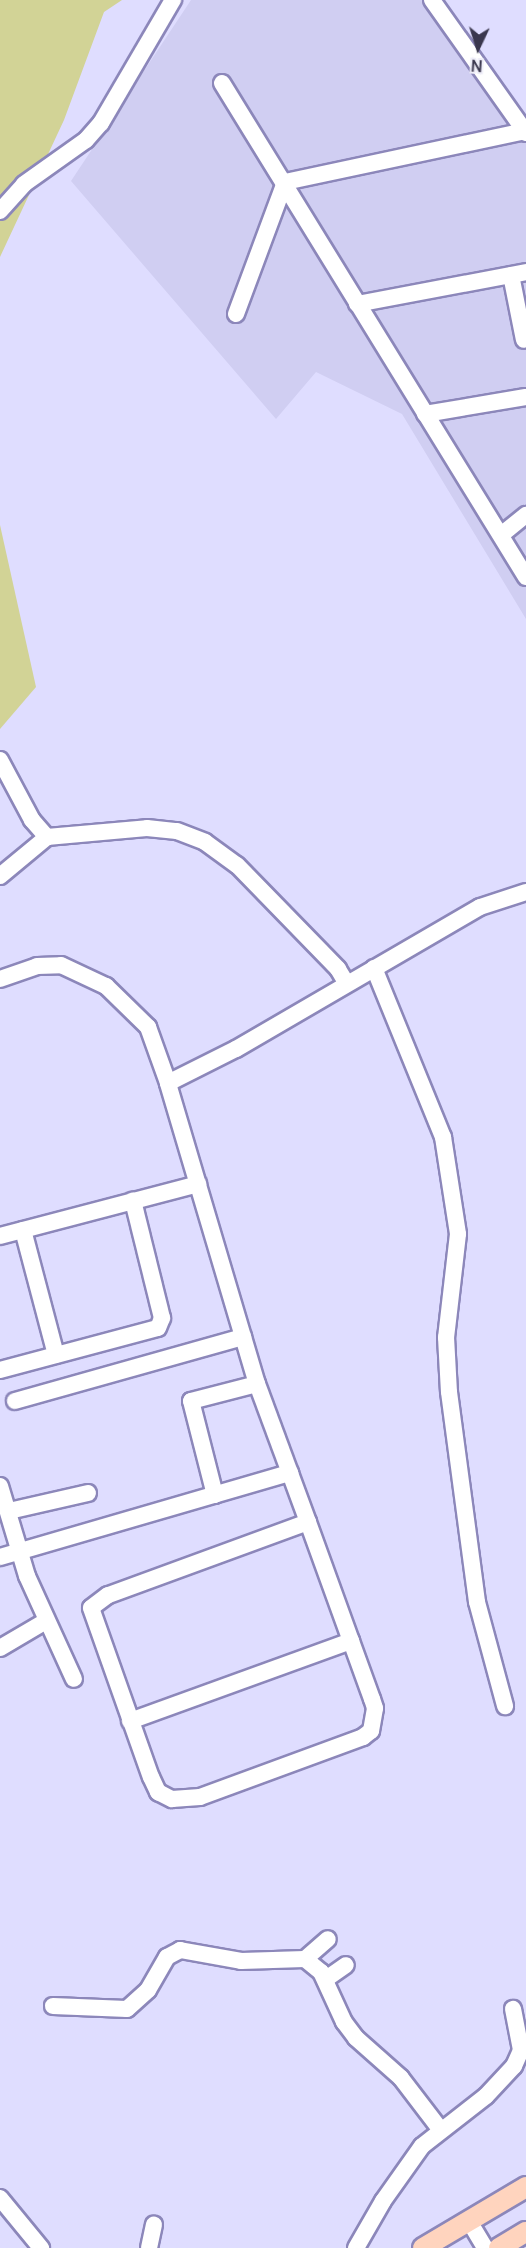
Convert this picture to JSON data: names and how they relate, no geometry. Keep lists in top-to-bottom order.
{
  "north": "bottom"
}
